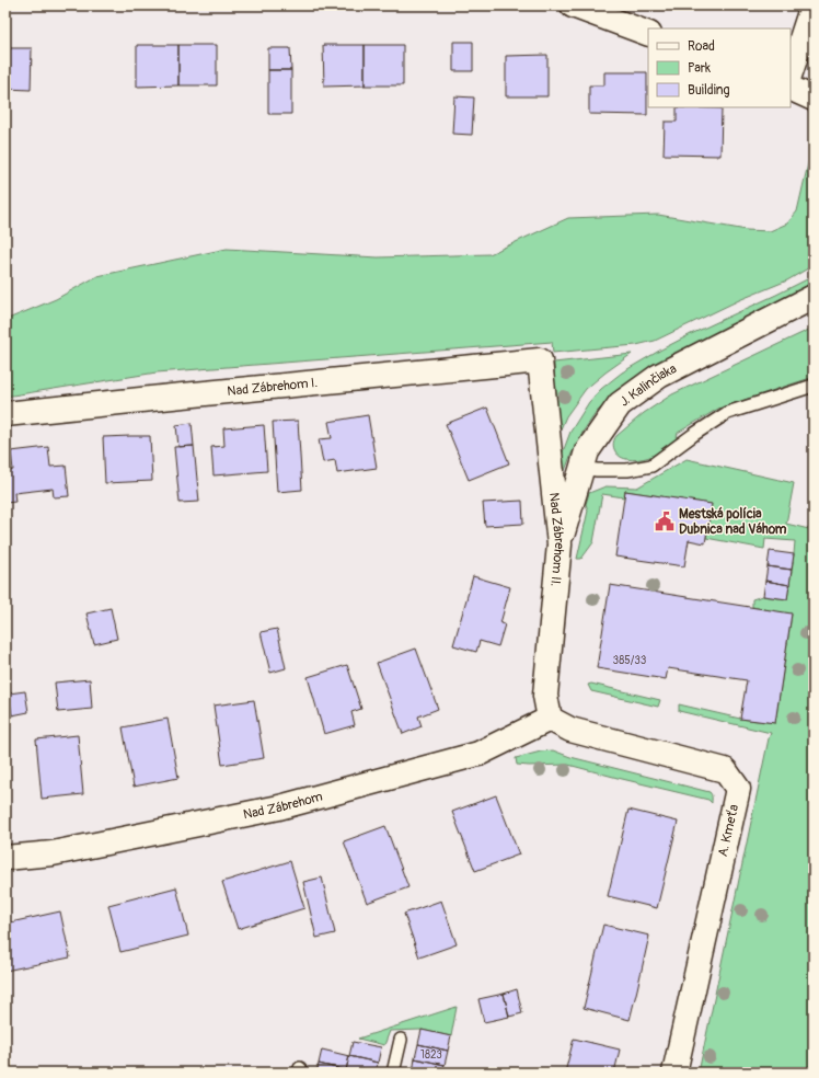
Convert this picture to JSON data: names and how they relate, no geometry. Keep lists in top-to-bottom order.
{
  "streets": {
    "street": [
      "Nad Zábrehom I.",
      "J. Kalinčiaka",
      "Nad Zábrehom II.",
      "Nad Zábrehom",
      "A. Kmeťa"
    ]
  },
  "crossings": [
    ["Nad Zábrehom I.", "Nad Zábrehom II."],
    ["J. Kalinčiaka", "Nad Zábrehom II."],
    ["Nad Zábrehom II.", "Nad Zábrehom"],
    ["Nad Zábrehom II.", "A. Kmeťa"],
    ["Nad Zábrehom", "A. Kmeťa"]
  ],
  "places": {
    "public building": ["Mestská polícia Dubnica nad Váhom"]
  },
  "house_numbers": ["385/33", "1823"],
  "legend": ["Road", "Park", "Building"]
}
